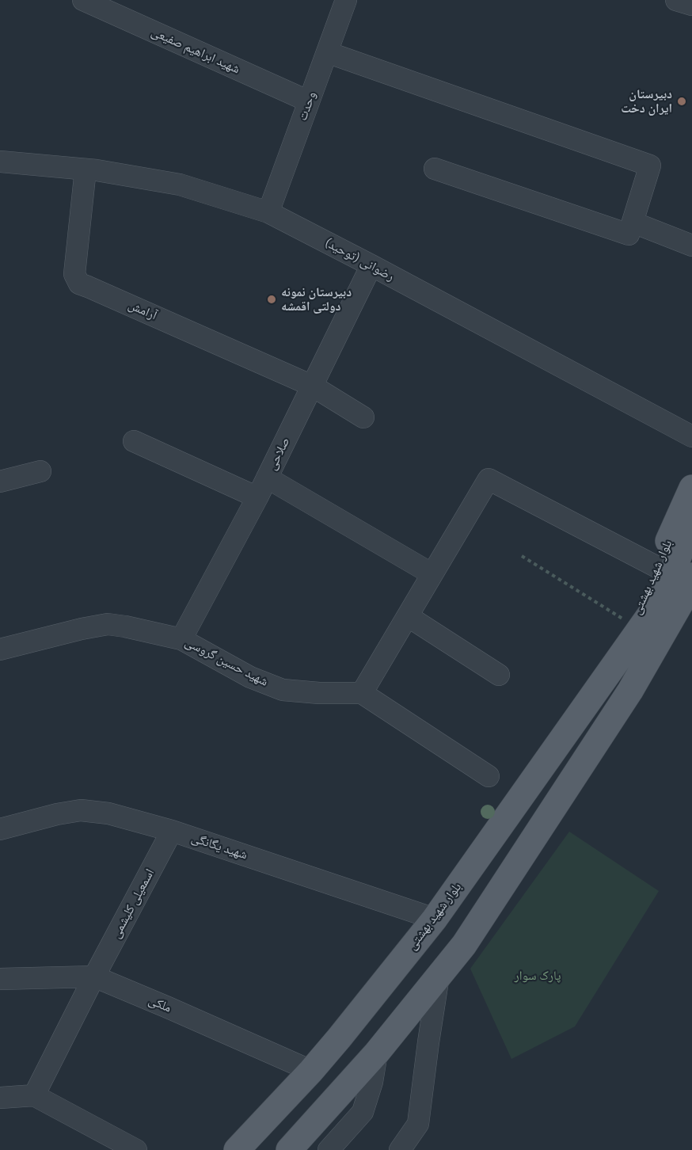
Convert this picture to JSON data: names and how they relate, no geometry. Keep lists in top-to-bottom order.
{
  "streets": {
    "main road": ["بلوار شهید بهشتی"],
    "street": [
      "شهید ابراهیم صفیعی",
      "وحدت",
      "رضوانی (توحید)",
      "آرامش",
      "صلاحی",
      "شهید حسین گروسی",
      "شهید یگانگی",
      "اسمعیلی کلیشمی",
      "ملکی"
    ]
  },
  "crossings": [
    ["شهید ابراهیم صفیعی", "وحدت"],
    ["وحدت", "رضوانی (توحید)"],
    ["رضوانی (توحید)", "آرامش"],
    ["رضوانی (توحید)", "صلاحی"],
    ["آرامش", "صلاحی"],
    ["صلاحی", "شهید حسین گروسی"],
    ["بلوار شهید بهشتی", "شهید یگانگی"],
    ["بلوار شهید بهشتی", "ملکی"],
    ["شهید یگانگی", "اسمعیلی کلیشمی"],
    ["اسمعیلی کلیشمی", "ملکی"]
  ],
  "parks": ["پارک سوار"],
  "places": ["دبیرستان ایران دخت", "دبیرستان نمونه دولتی اقمشه"]
}
